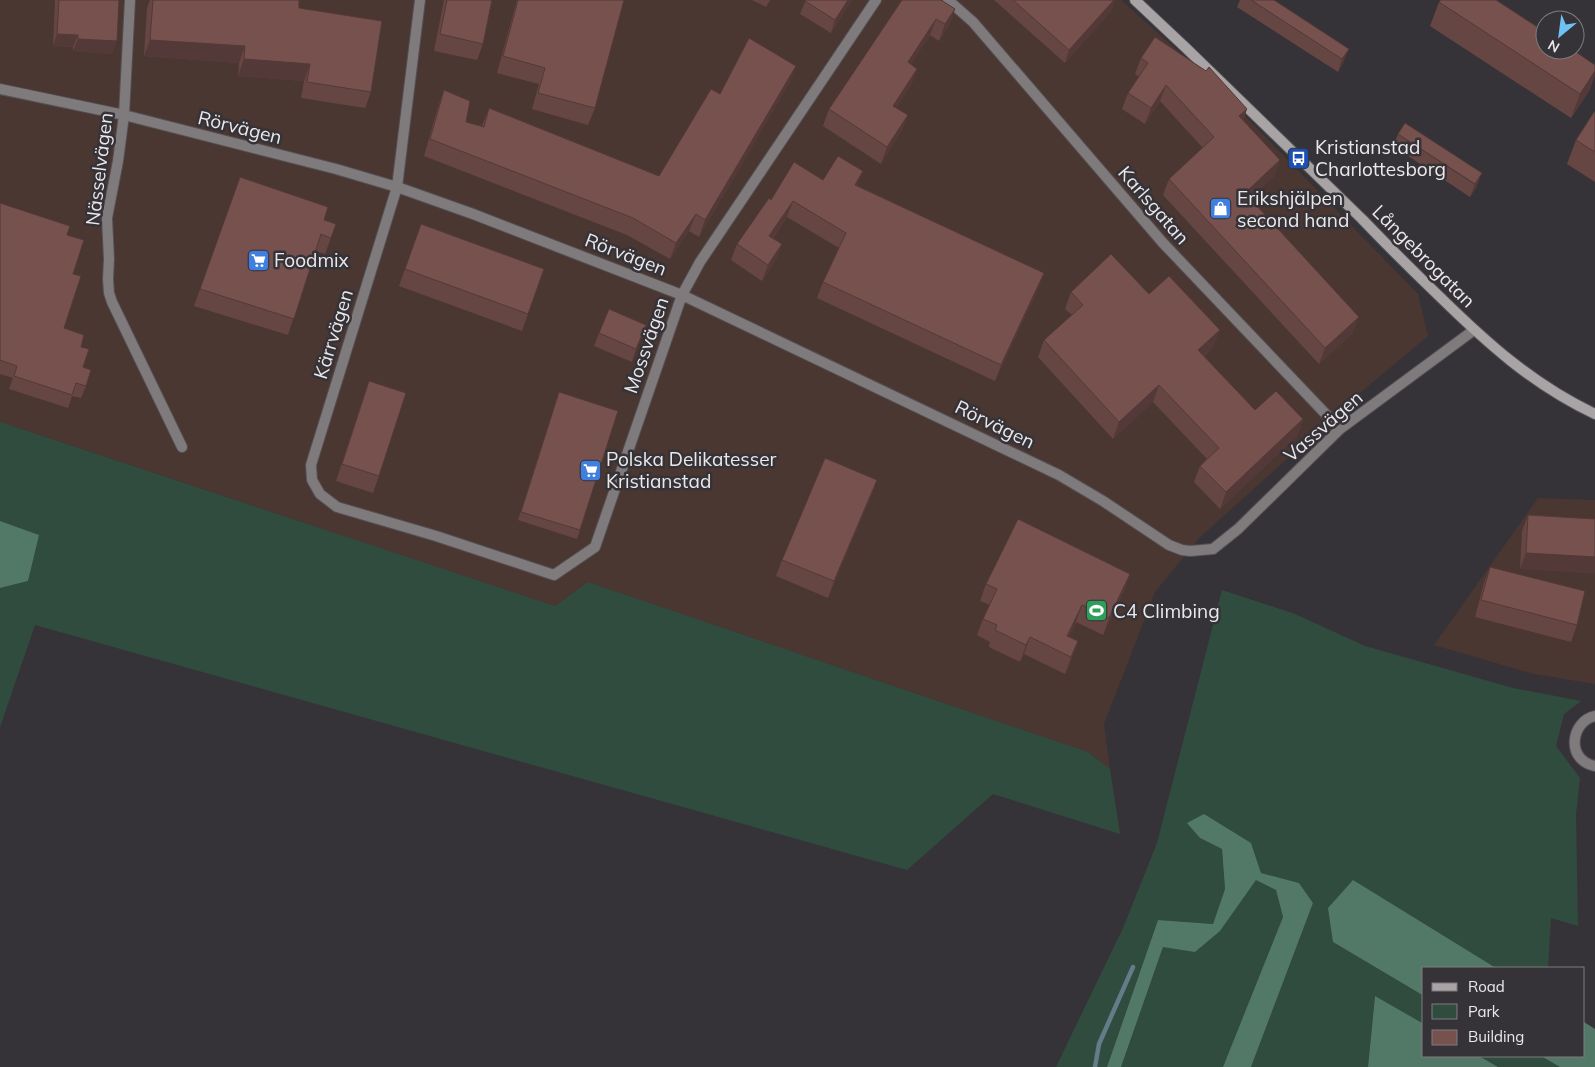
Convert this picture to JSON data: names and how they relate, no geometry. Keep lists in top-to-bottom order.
{
  "streets": {
    "main road": ["Långebrogatan"],
    "street": [
      "Rörvägen",
      "Nässelvägen",
      "Karlsgatan",
      "Kärrvägen",
      "Mossvägen",
      "Vassvägen"
    ]
  },
  "crossings": [
    ["Rörvägen", "Nässelvägen"],
    ["Rörvägen", "Kärrvägen"],
    ["Rörvägen", "Mossvägen"],
    ["Rörvägen", "Vassvägen"],
    ["Karlsgatan", "Vassvägen"],
    ["Långebrogatan", "Vassvägen"],
    ["Kärrvägen", "Mossvägen"]
  ],
  "places": {
    "bus stop": ["Kristianstad Charlottesborg"],
    "shop": ["Erikshjälpen second hand"],
    "supermarket": ["Foodmix", "Polska Delikatesser Kristianstad"],
    "sports": ["C4 Climbing"]
  },
  "legend": ["Road", "Park", "Building"],
  "north": "bottom left"
}
